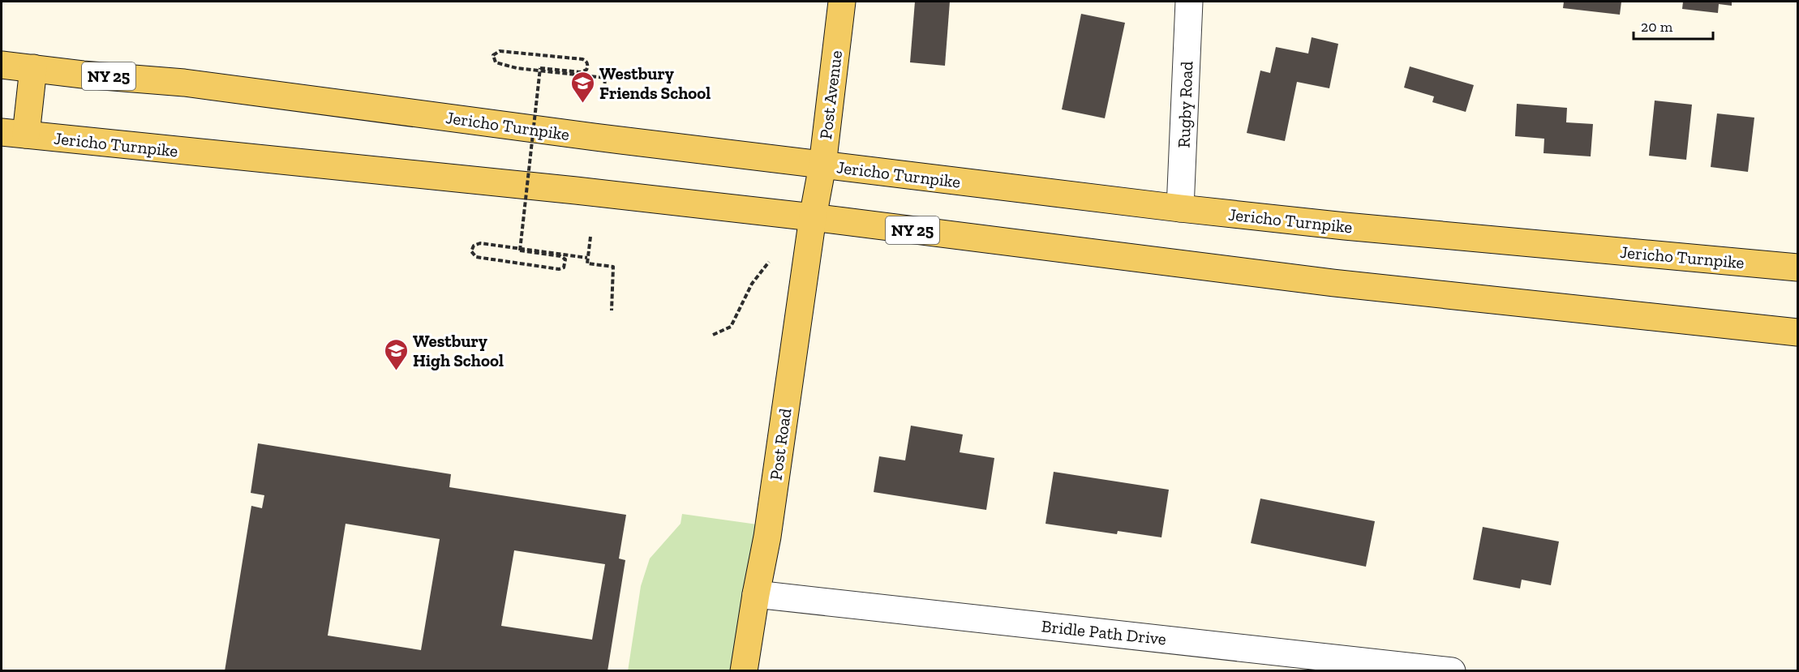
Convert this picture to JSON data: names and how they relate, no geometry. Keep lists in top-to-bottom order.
{
  "streets": {
    "main road": [
      "NY 25",
      "Post Avenue",
      "Jericho Turnpike",
      "Post Road"
    ],
    "street": ["Rugby Road", "Bridle Path Drive"]
  },
  "crossings": [
    ["Post Avenue", "Jericho Turnpike"],
    ["Post Avenue", "Post Road"],
    ["Rugby Road", "Jericho Turnpike"],
    ["Jericho Turnpike", "Post Road"],
    ["Post Road", "Bridle Path Drive"]
  ],
  "places": {
    "school or university": ["Westbury Friends School", "Westbury High School"]
  },
  "scale_bar": "20 m"
}
